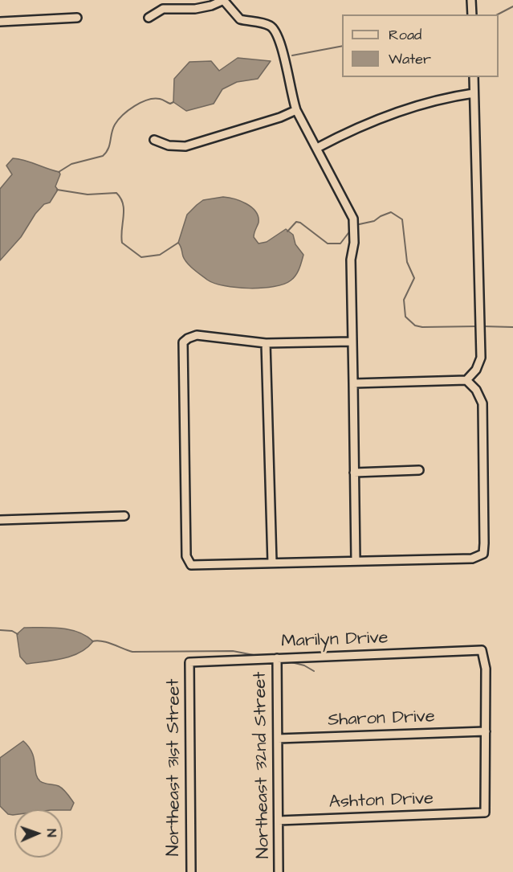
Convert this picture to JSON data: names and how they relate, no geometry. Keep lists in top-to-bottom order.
{
  "streets": {
    "street": [
      "Marilyn Drive",
      "Sharon Drive",
      "Northeast 32nd Street",
      "Northeast 31st Street",
      "Ashton Drive"
    ]
  },
  "crossings": [
    ["Marilyn Drive", "Sharon Drive"],
    ["Marilyn Drive", "Northeast 32nd Street"],
    ["Marilyn Drive", "Northeast 31st Street"],
    ["Marilyn Drive", "Ashton Drive"],
    ["Sharon Drive", "Northeast 32nd Street"],
    ["Sharon Drive", "Ashton Drive"],
    ["Northeast 32nd Street", "Ashton Drive"]
  ],
  "legend": ["Road", "Water"],
  "north": "right"
}
